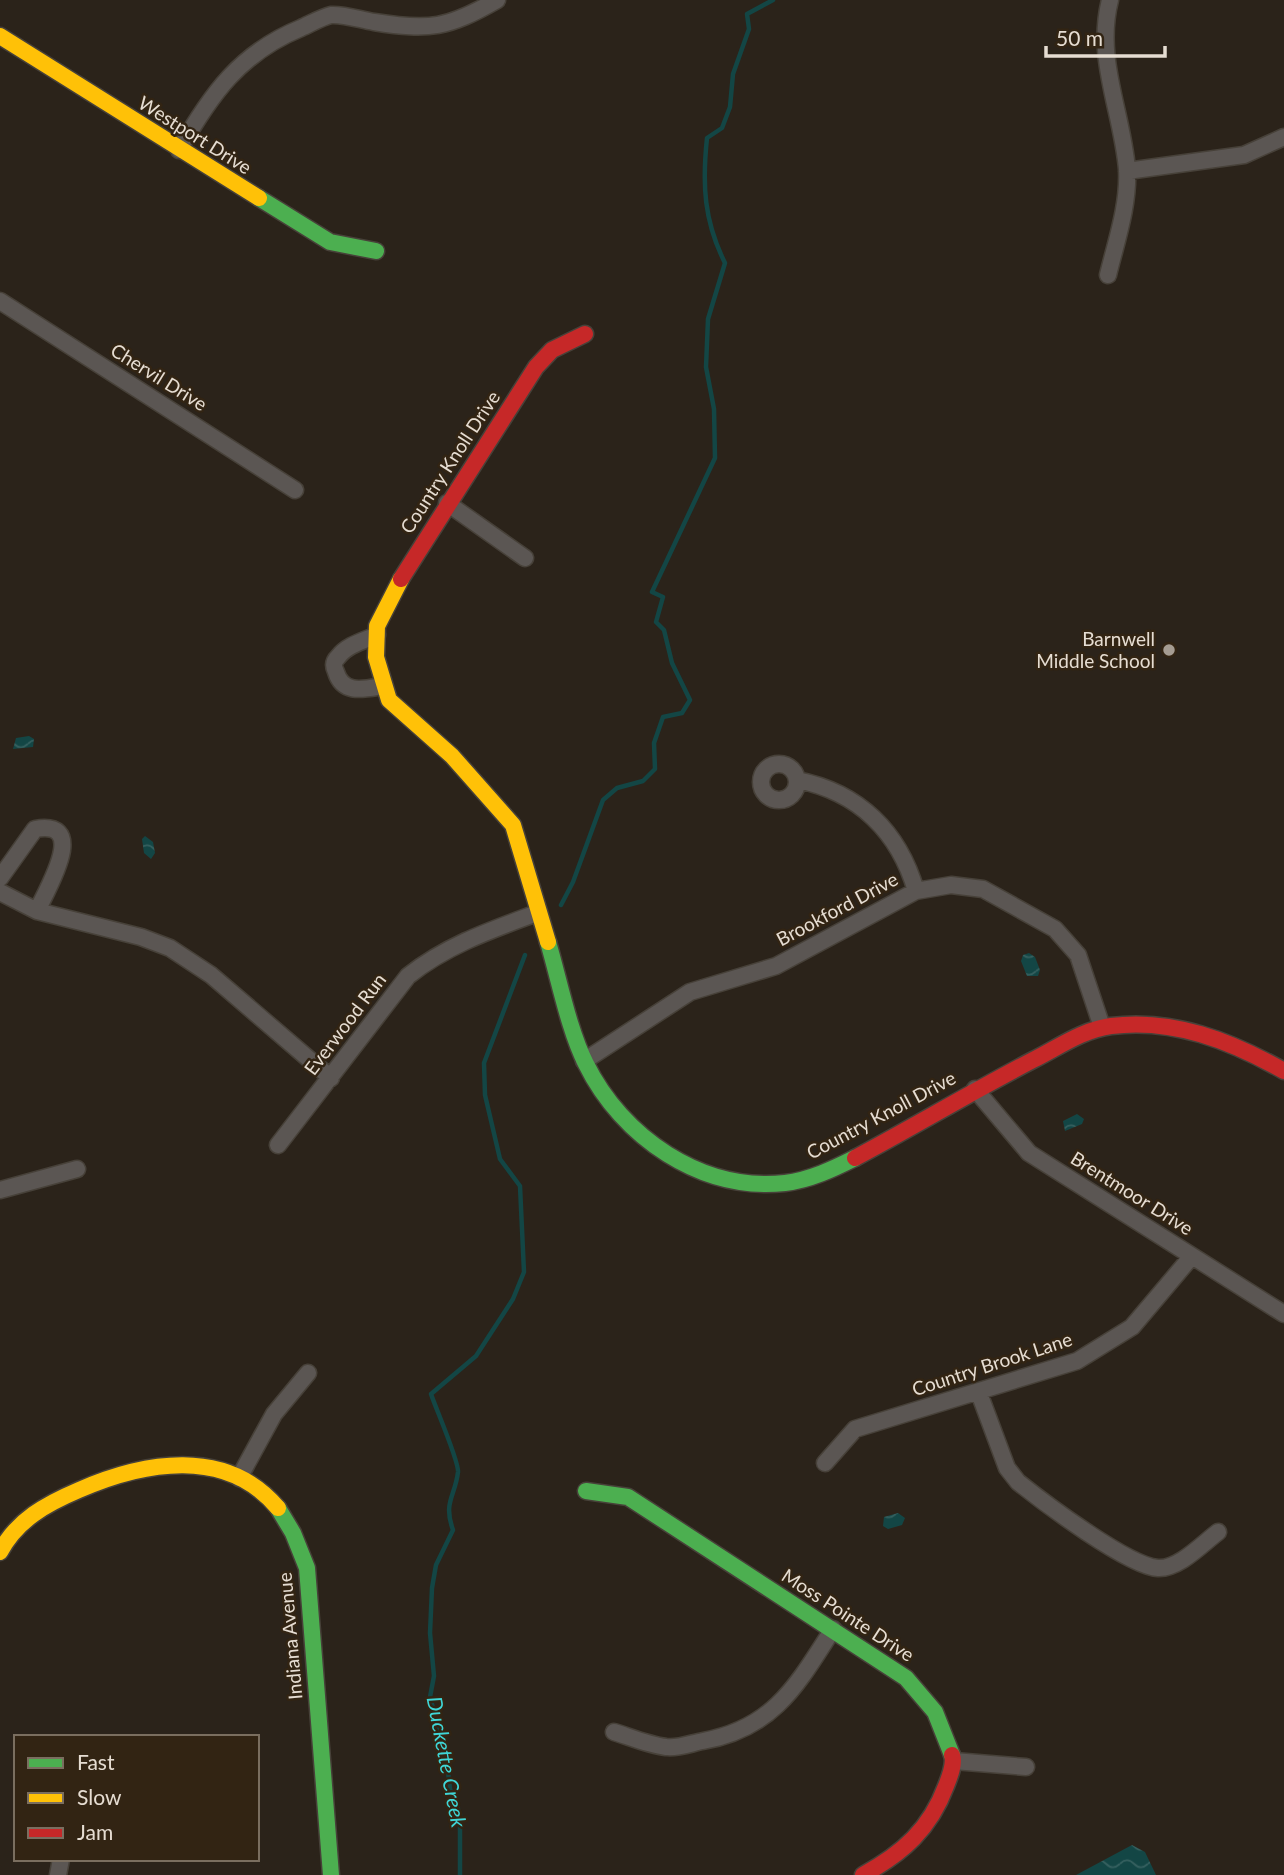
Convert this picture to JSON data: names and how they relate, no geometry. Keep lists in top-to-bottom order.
{
  "streets": {
    "street": [
      "Westport Drive",
      "Chervil Drive",
      "Country Knoll Drive",
      "Brookford Drive",
      "Everwood Run",
      "Brentmoor Drive",
      "Country Brook Lane",
      "Moss Pointe Drive",
      "Indiana Avenue"
    ]
  },
  "crossings": [
    ["Country Knoll Drive", "Brookford Drive"],
    ["Country Knoll Drive", "Everwood Run"],
    ["Country Knoll Drive", "Brentmoor Drive"],
    ["Brentmoor Drive", "Country Brook Lane"]
  ],
  "water": ["Duckette Creek"],
  "places": ["Barnwell Middle School"],
  "legend": ["Fast", "Slow", "Jam"],
  "scale_bar": "50 m"
}
